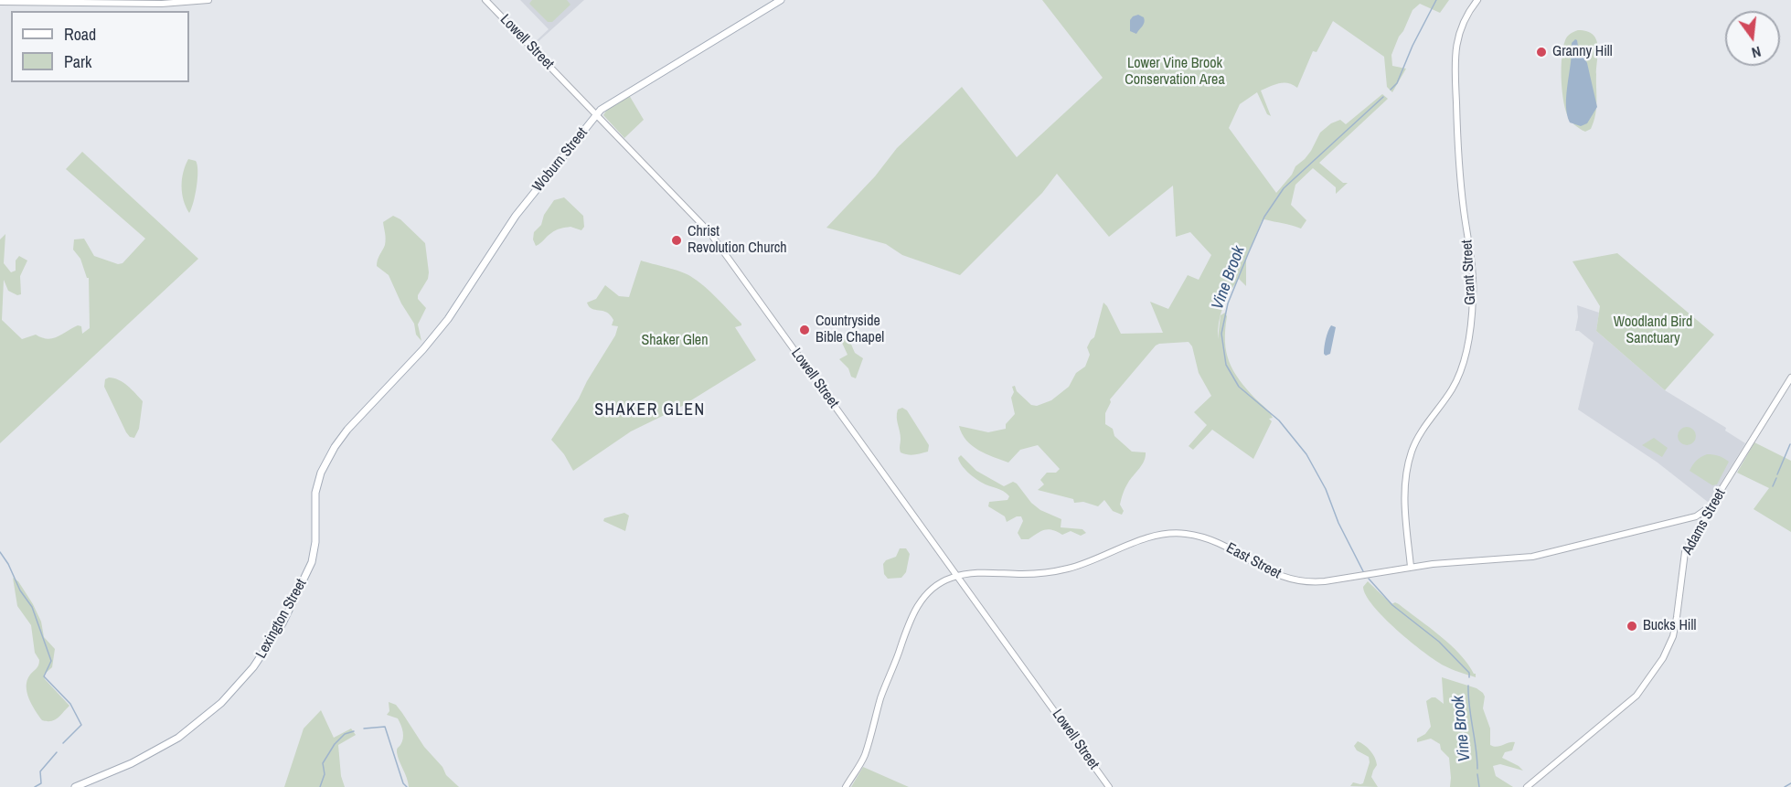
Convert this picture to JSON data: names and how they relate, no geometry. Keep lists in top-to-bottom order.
{
  "streets": {
    "main road": ["Woburn Street", "Lexington Street"],
    "street": [
      "Lowell Street",
      "Grant Street",
      "Adams Street",
      "East Street"
    ]
  },
  "crossings": [
    ["Lowell Street", "Woburn Street"],
    ["Lowell Street", "East Street"],
    ["Woburn Street", "Lexington Street"],
    ["Grant Street", "East Street"],
    ["Adams Street", "East Street"]
  ],
  "districts": ["SHAKER GLEN"],
  "water": ["Vine Brook"],
  "parks": ["Lower Vine Brook Conservation Area", "Woodland Bird Sanctuary", "Shaker Glen"],
  "places": [
    "Granny Hill",
    "Christ Revolution Church",
    "Countryside Bible Chapel",
    "Bucks Hill"
  ],
  "legend": ["Road", "Park"],
  "north": "bottom"
}
